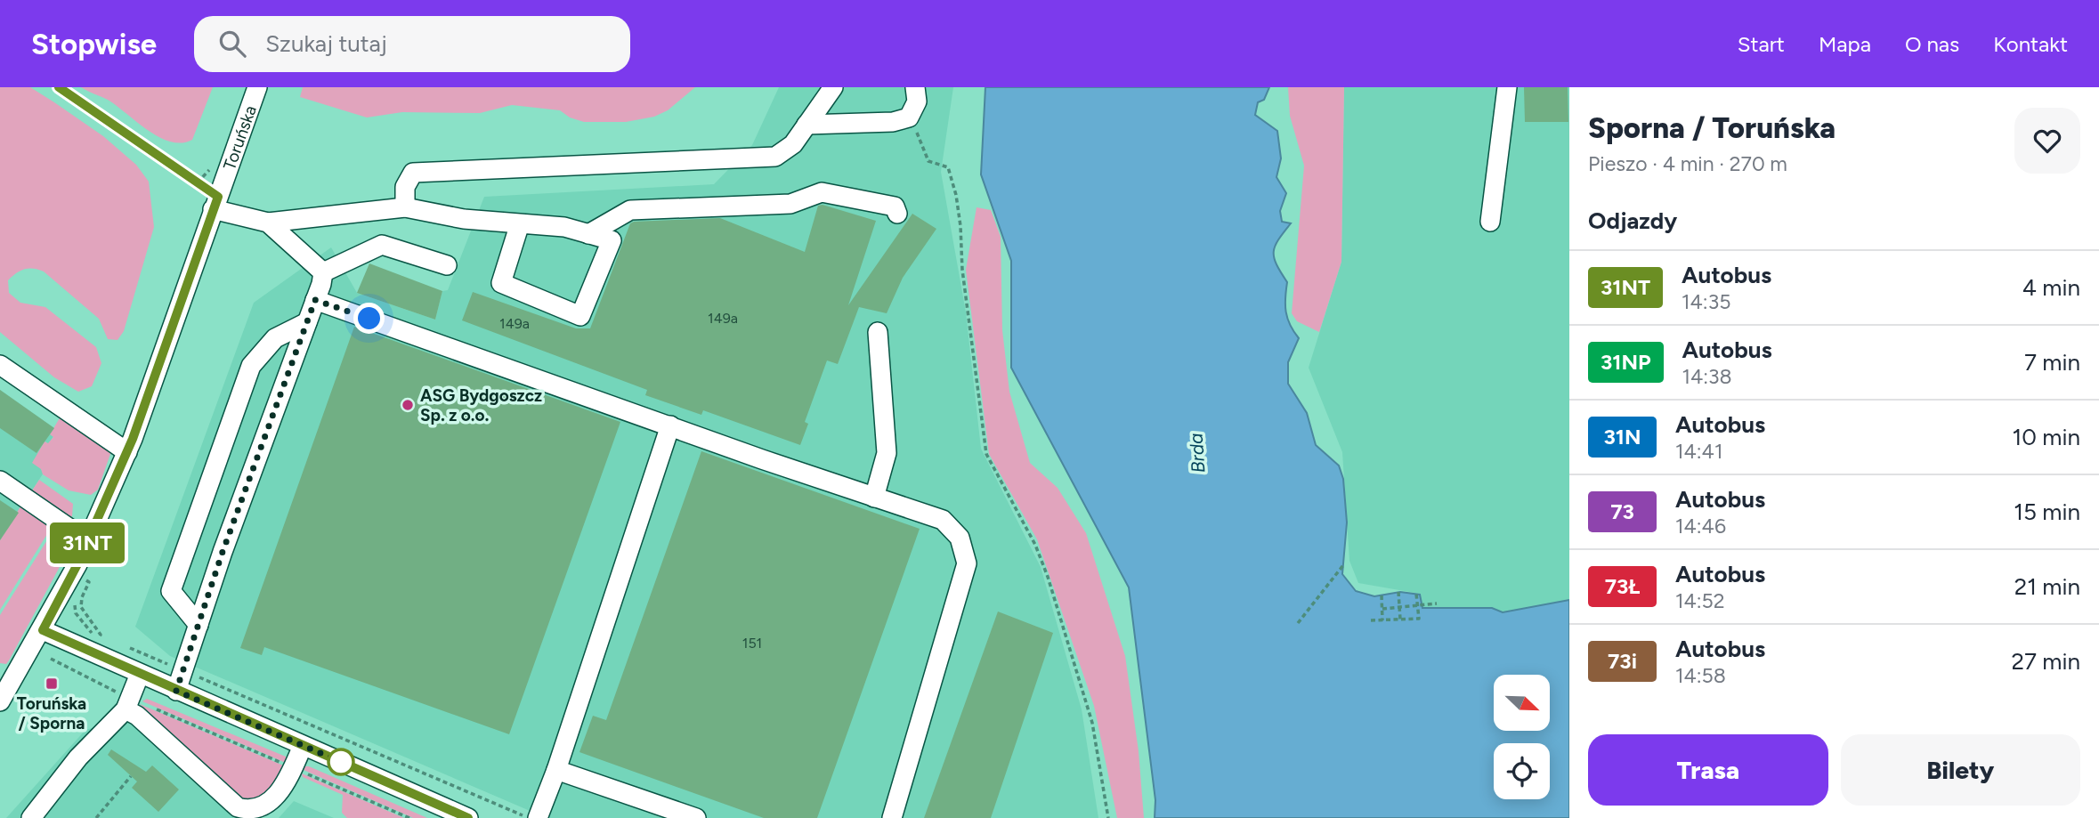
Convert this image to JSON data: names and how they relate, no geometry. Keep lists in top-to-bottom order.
{
  "streets": {
    "street": ["Toruńska"]
  },
  "water": ["Brda"],
  "places": {
    "other": ["ASG Bydgoszcz Sp. z o.o."],
    "transit": ["Toruńska / Sporna"]
  },
  "lines": ["bus line 31NT"],
  "house_numbers": ["149a", "149a", "151"],
  "north": "bottom right",
  "page": {
    "header": "Stopwise",
    "search": "Szukaj tutaj",
    "nav": [
      "Start",
      "Mapa",
      "O nas",
      "Kontakt"
    ],
    "on_map": "31NT",
    "heading": [
      ["Sporna / Toruńska", "Pieszo · 4 min · 270 m"],
      "Odjazdy"
    ],
    "list": [
      {
        "mark": "31NT",
        "name": "Autobus",
        "note": "14:35",
        "value": "4 min"
      },
      {
        "mark": "31NP",
        "name": "Autobus",
        "note": "14:38",
        "value": "7 min"
      },
      {
        "mark": "31N",
        "name": "Autobus",
        "note": "14:41",
        "value": "10 min"
      },
      {
        "mark": "73",
        "name": "Autobus",
        "note": "14:46",
        "value": "15 min"
      },
      {
        "mark": "73Ł",
        "name": "Autobus",
        "note": "14:52",
        "value": "21 min"
      },
      {
        "mark": "73i",
        "name": "Autobus",
        "note": "14:58",
        "value": "27 min"
      }
    ],
    "buttons": ["Trasa", "Bilety"]
  }
}
